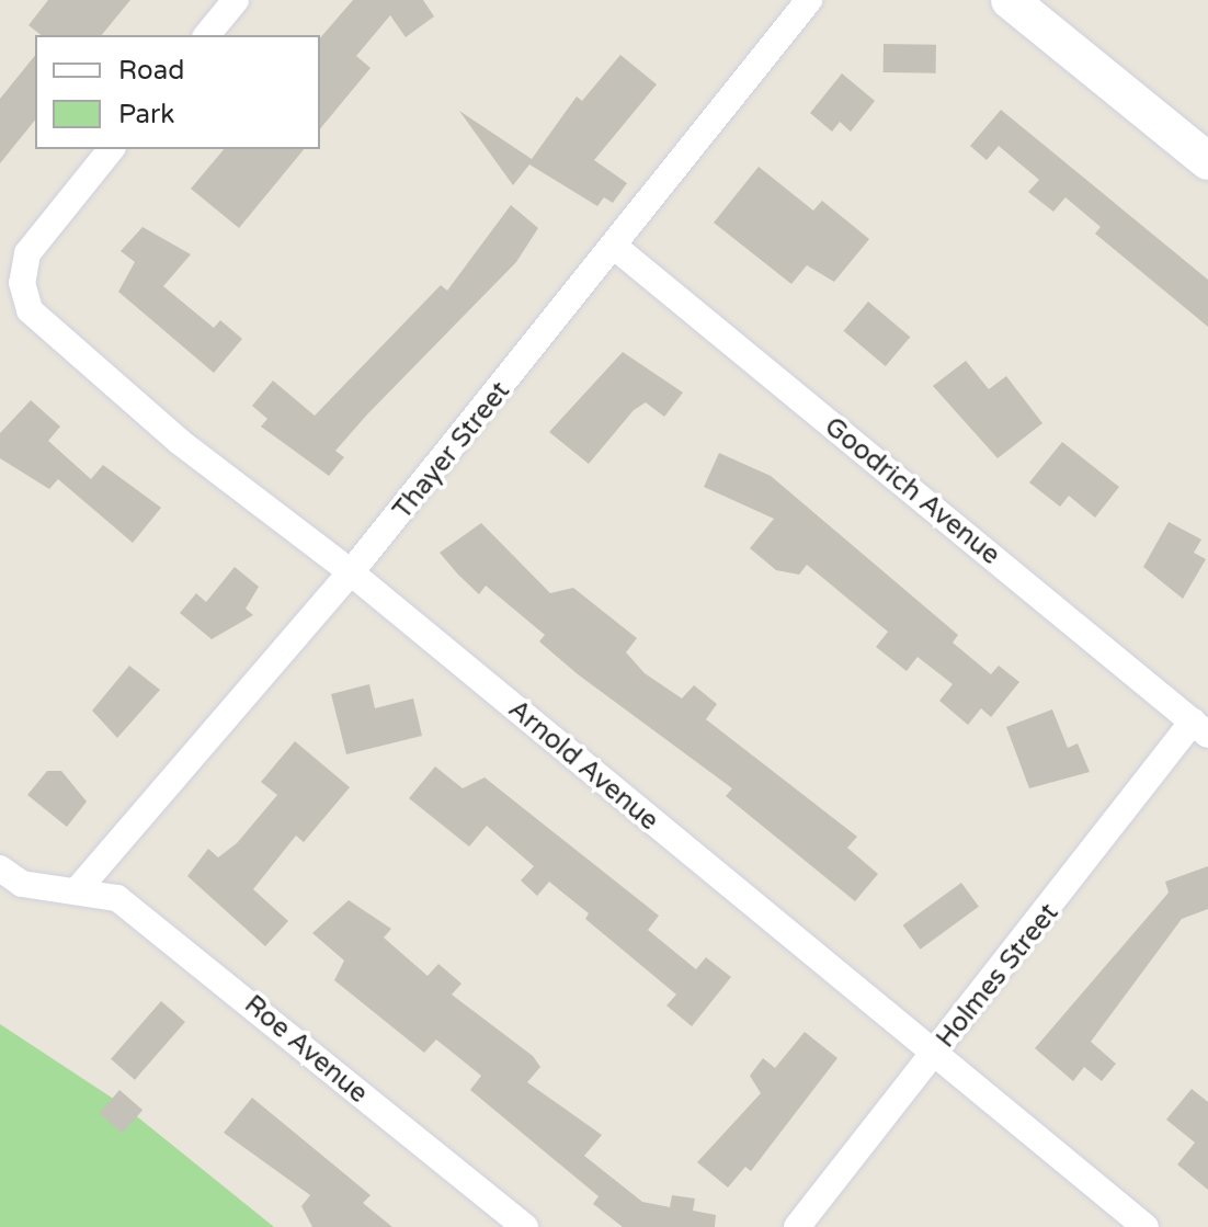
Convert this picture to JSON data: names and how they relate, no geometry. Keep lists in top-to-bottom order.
{
  "streets": {
    "street": [
      "Thayer Street",
      "Goodrich Avenue",
      "Arnold Avenue",
      "Holmes Street",
      "Roe Avenue"
    ]
  },
  "crossings": [
    ["Thayer Street", "Goodrich Avenue"],
    ["Thayer Street", "Arnold Avenue"],
    ["Thayer Street", "Roe Avenue"],
    ["Goodrich Avenue", "Holmes Street"],
    ["Arnold Avenue", "Holmes Street"]
  ],
  "legend": ["Road", "Park"]
}
